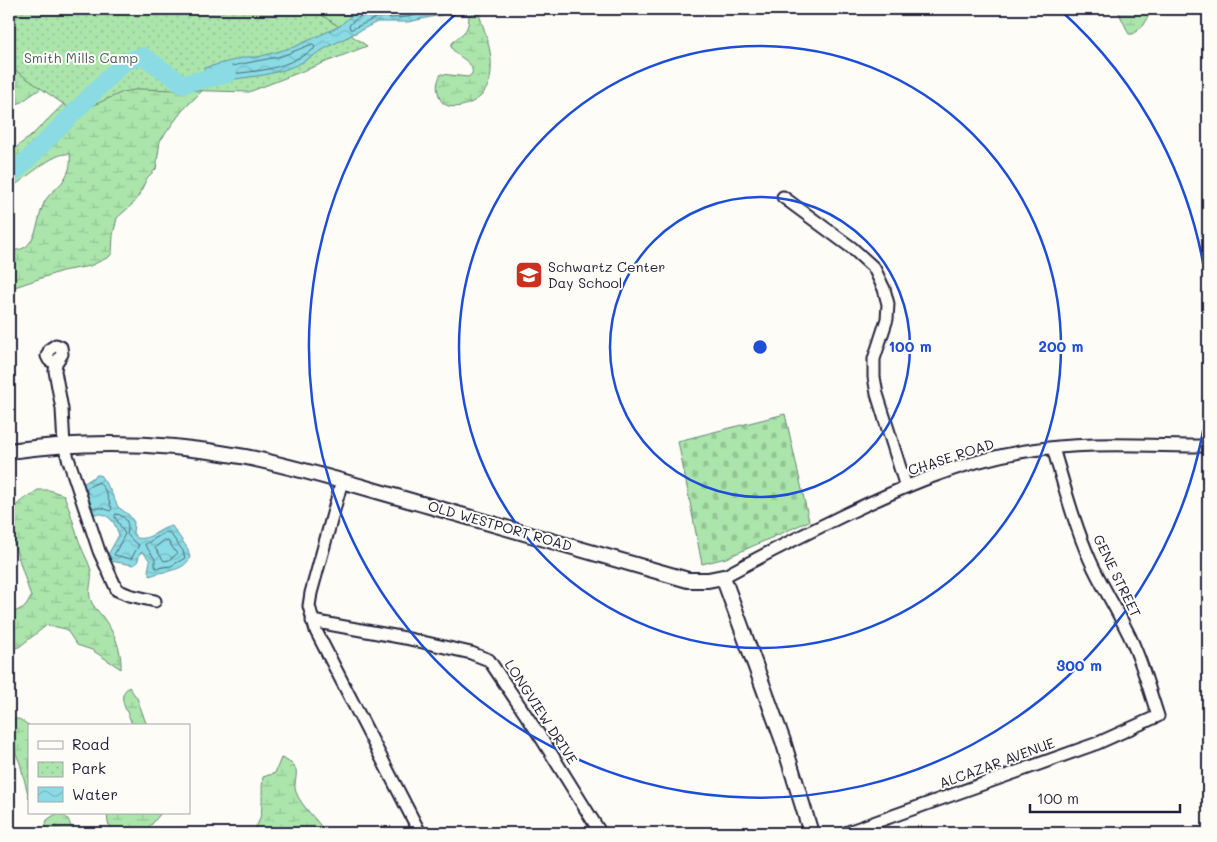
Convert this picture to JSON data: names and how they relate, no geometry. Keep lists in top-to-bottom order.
{
  "streets": {
    "main road": ["OLD WESTPORT ROAD"],
    "street": [
      "CHASE ROAD",
      "GENE STREET",
      "LONGVIEW DRIVE",
      "ALCAZAR AVENUE"
    ]
  },
  "crossings": [
    ["CHASE ROAD", "OLD WESTPORT ROAD"],
    ["CHASE ROAD", "GENE STREET"],
    ["GENE STREET", "ALCAZAR AVENUE"]
  ],
  "parks": ["Smith Mills Camp"],
  "places": {
    "school or university": ["Schwartz Center Day School"]
  },
  "legend": ["Road", "Park", "Water"],
  "scale_bar": "100 m",
  "rings": ["100 m", "200 m", "300 m"]
}
